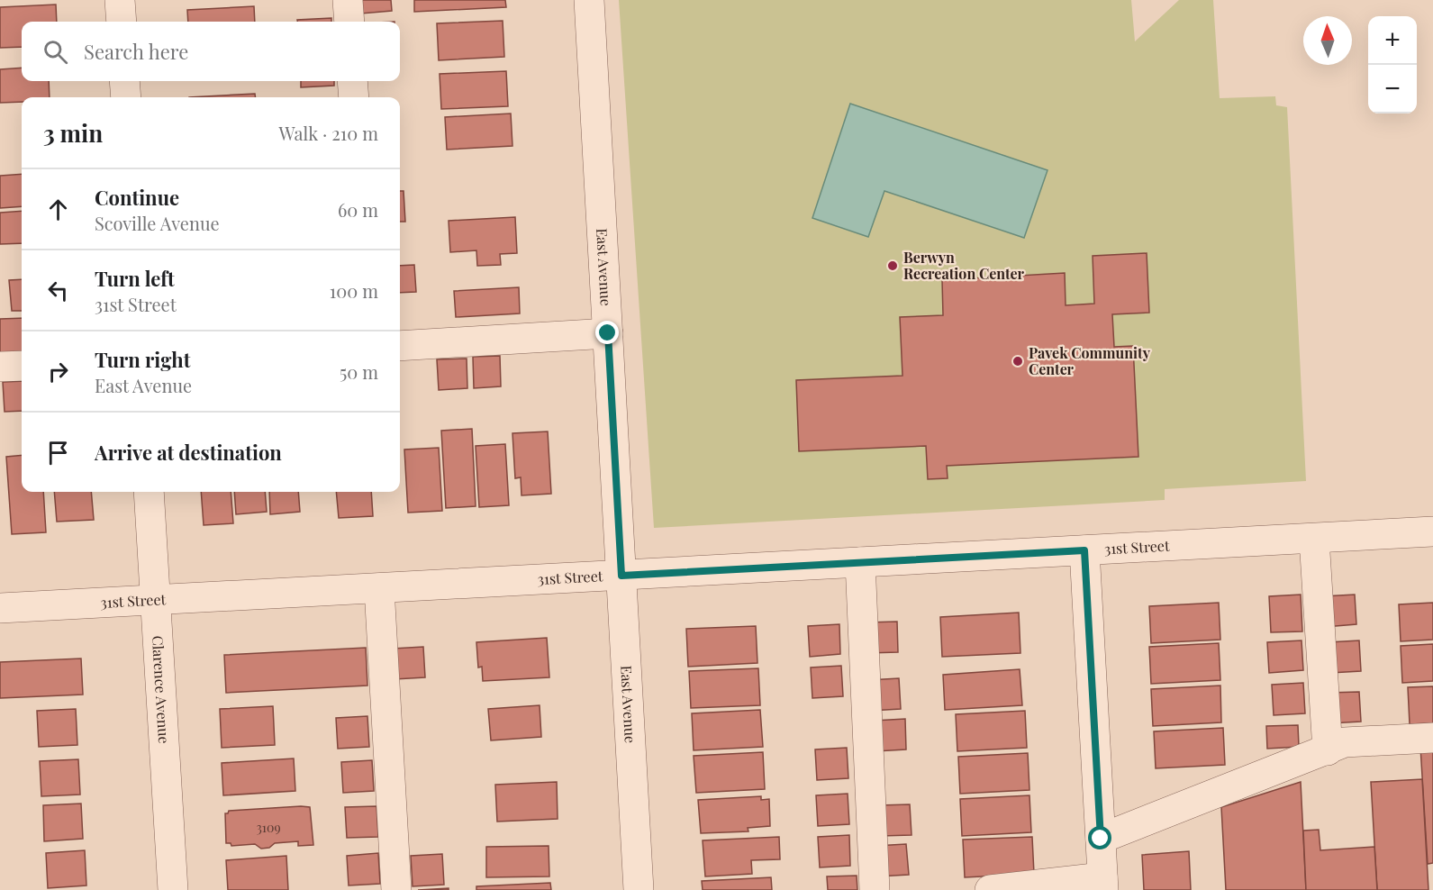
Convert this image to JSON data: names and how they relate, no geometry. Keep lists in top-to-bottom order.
{
  "streets": {
    "street": ["East Avenue", "31st Street", "Clarence Avenue"]
  },
  "crossings": [
    ["East Avenue", "31st Street"],
    ["31st Street", "Clarence Avenue"]
  ],
  "places": ["Berwyn Recreation Center", "Pavek Community Center"],
  "house_numbers": ["3109"],
  "north": "top",
  "page": {
    "map_buttons": ["+", "−"],
    "search": "Search here",
    "heading": ["3 min", "Walk · 210 m"],
    "list": [
      ["Continue", "Scoville Avenue", "60 m"],
      ["Turn left", "31st Street", "100 m"],
      ["Turn right", "East Avenue", "50 m"],
      "Arrive at destination"
    ]
  }
}
